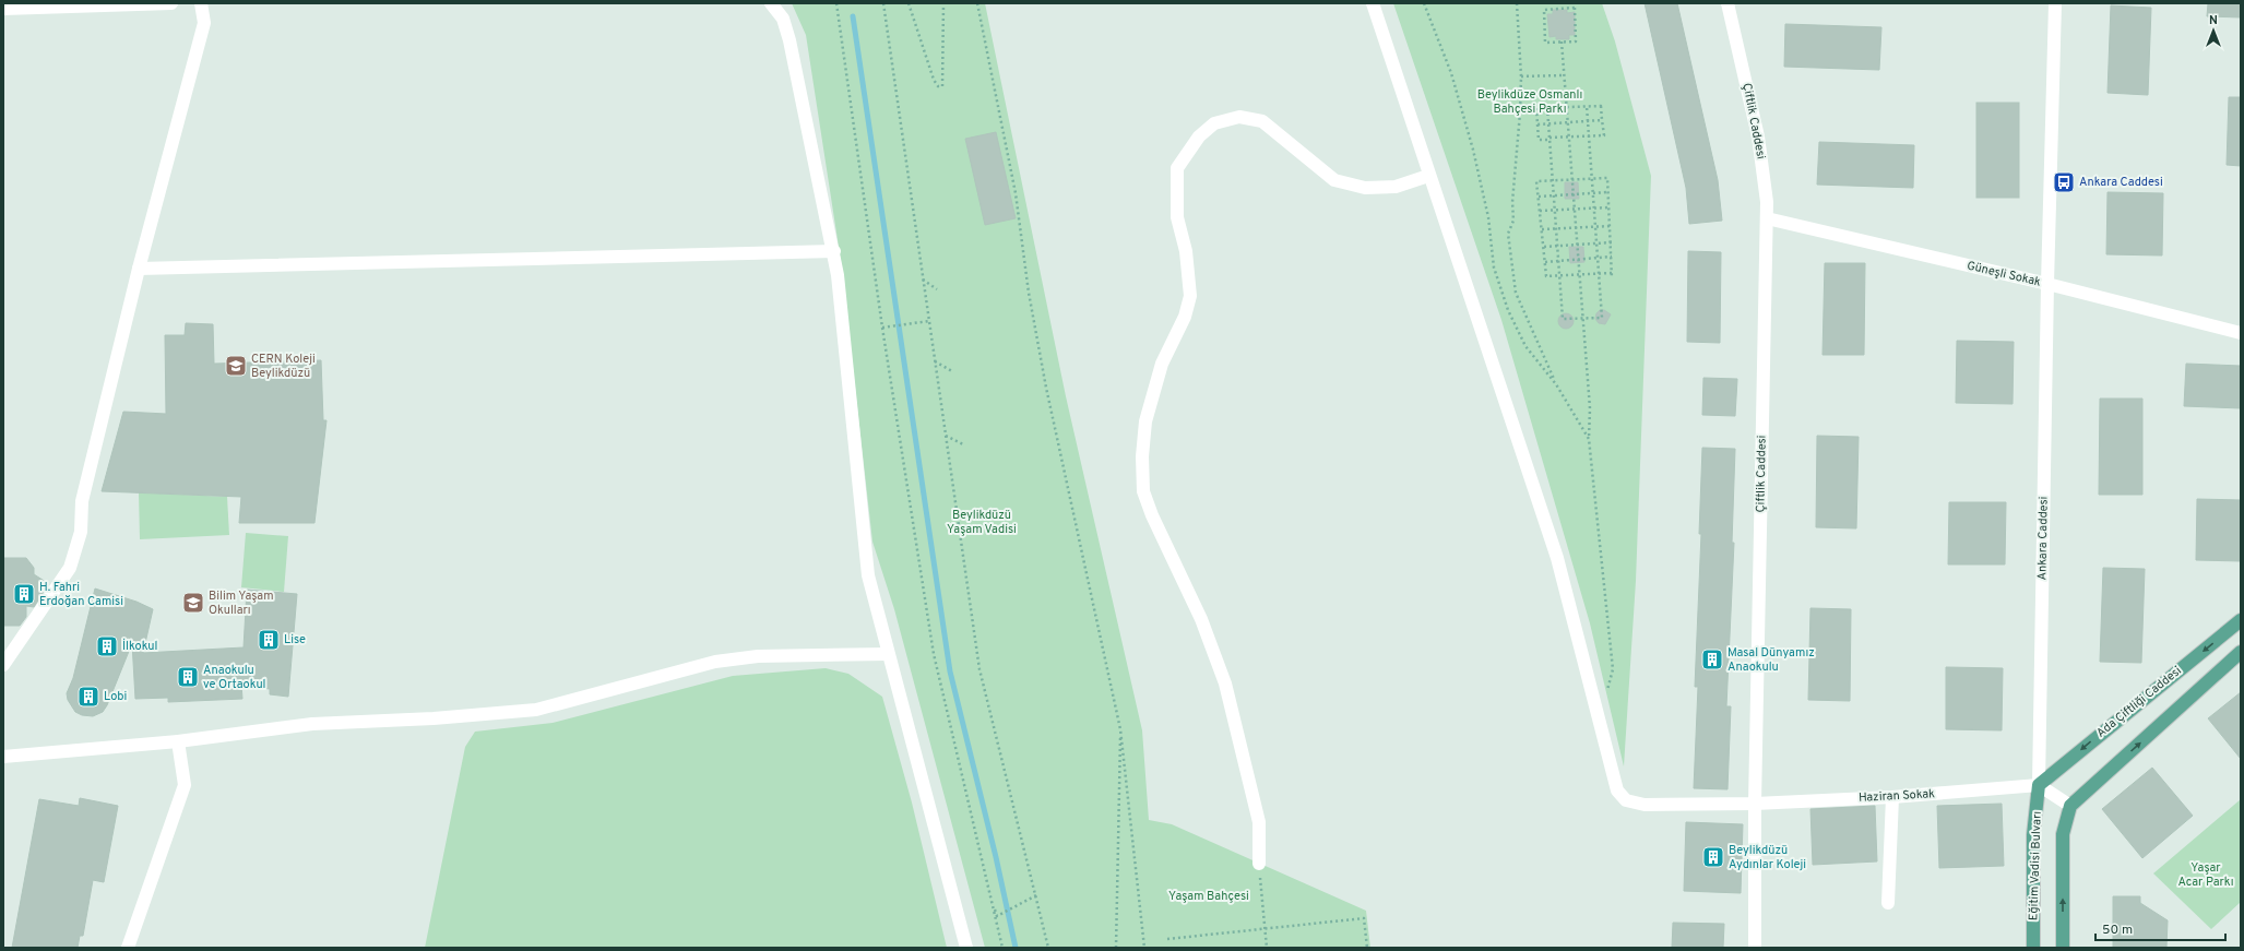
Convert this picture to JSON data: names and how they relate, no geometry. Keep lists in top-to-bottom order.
{
  "streets": {
    "main road": ["Ada Çiftliği Caddesi", "Eğitim Vadisi Bulvarı"],
    "street": [
      "Çiftlik Caddesi",
      "Güneşli Sokak",
      "Ankara Caddesi",
      "Haziran Sokak"
    ]
  },
  "crossings": [
    ["Çiftlik Caddesi", "Güneşli Sokak"],
    ["Çiftlik Caddesi", "Haziran Sokak"],
    ["Güneşli Sokak", "Ankara Caddesi"],
    ["Ankara Caddesi", "Ada Çiftliği Caddesi"],
    ["Ankara Caddesi", "Haziran Sokak"],
    ["Ankara Caddesi", "Eğitim Vadisi Bulvarı"],
    ["Ada Çiftliği Caddesi", "Haziran Sokak"],
    ["Ada Çiftliği Caddesi", "Eğitim Vadisi Bulvarı"],
    ["Haziran Sokak", "Eğitim Vadisi Bulvarı"]
  ],
  "parks": [
    "Beylikdüze Osmanlı Bahçesi Parkı",
    "Beylikdüzü Yaşam Vadisi",
    "Yaşar Acar Parkı",
    "Yaşam Bahçesi"
  ],
  "places": {
    "bus stop": ["Ankara Caddesi"],
    "school or university": ["CERN Koleji Beylikdüzü", "Bilim Yaşam Okulları"],
    "building": [
      "H. Fahri Erdoğan Camisi",
      "Lise",
      "İlkokul",
      "Masal Dünyamız Anaokulu",
      "Anaokulu ve Ortaokul",
      "Lobi",
      "Beylikdüzü Aydınlar Koleji"
    ]
  },
  "scale_bar": "50 m",
  "north": "top"
}
